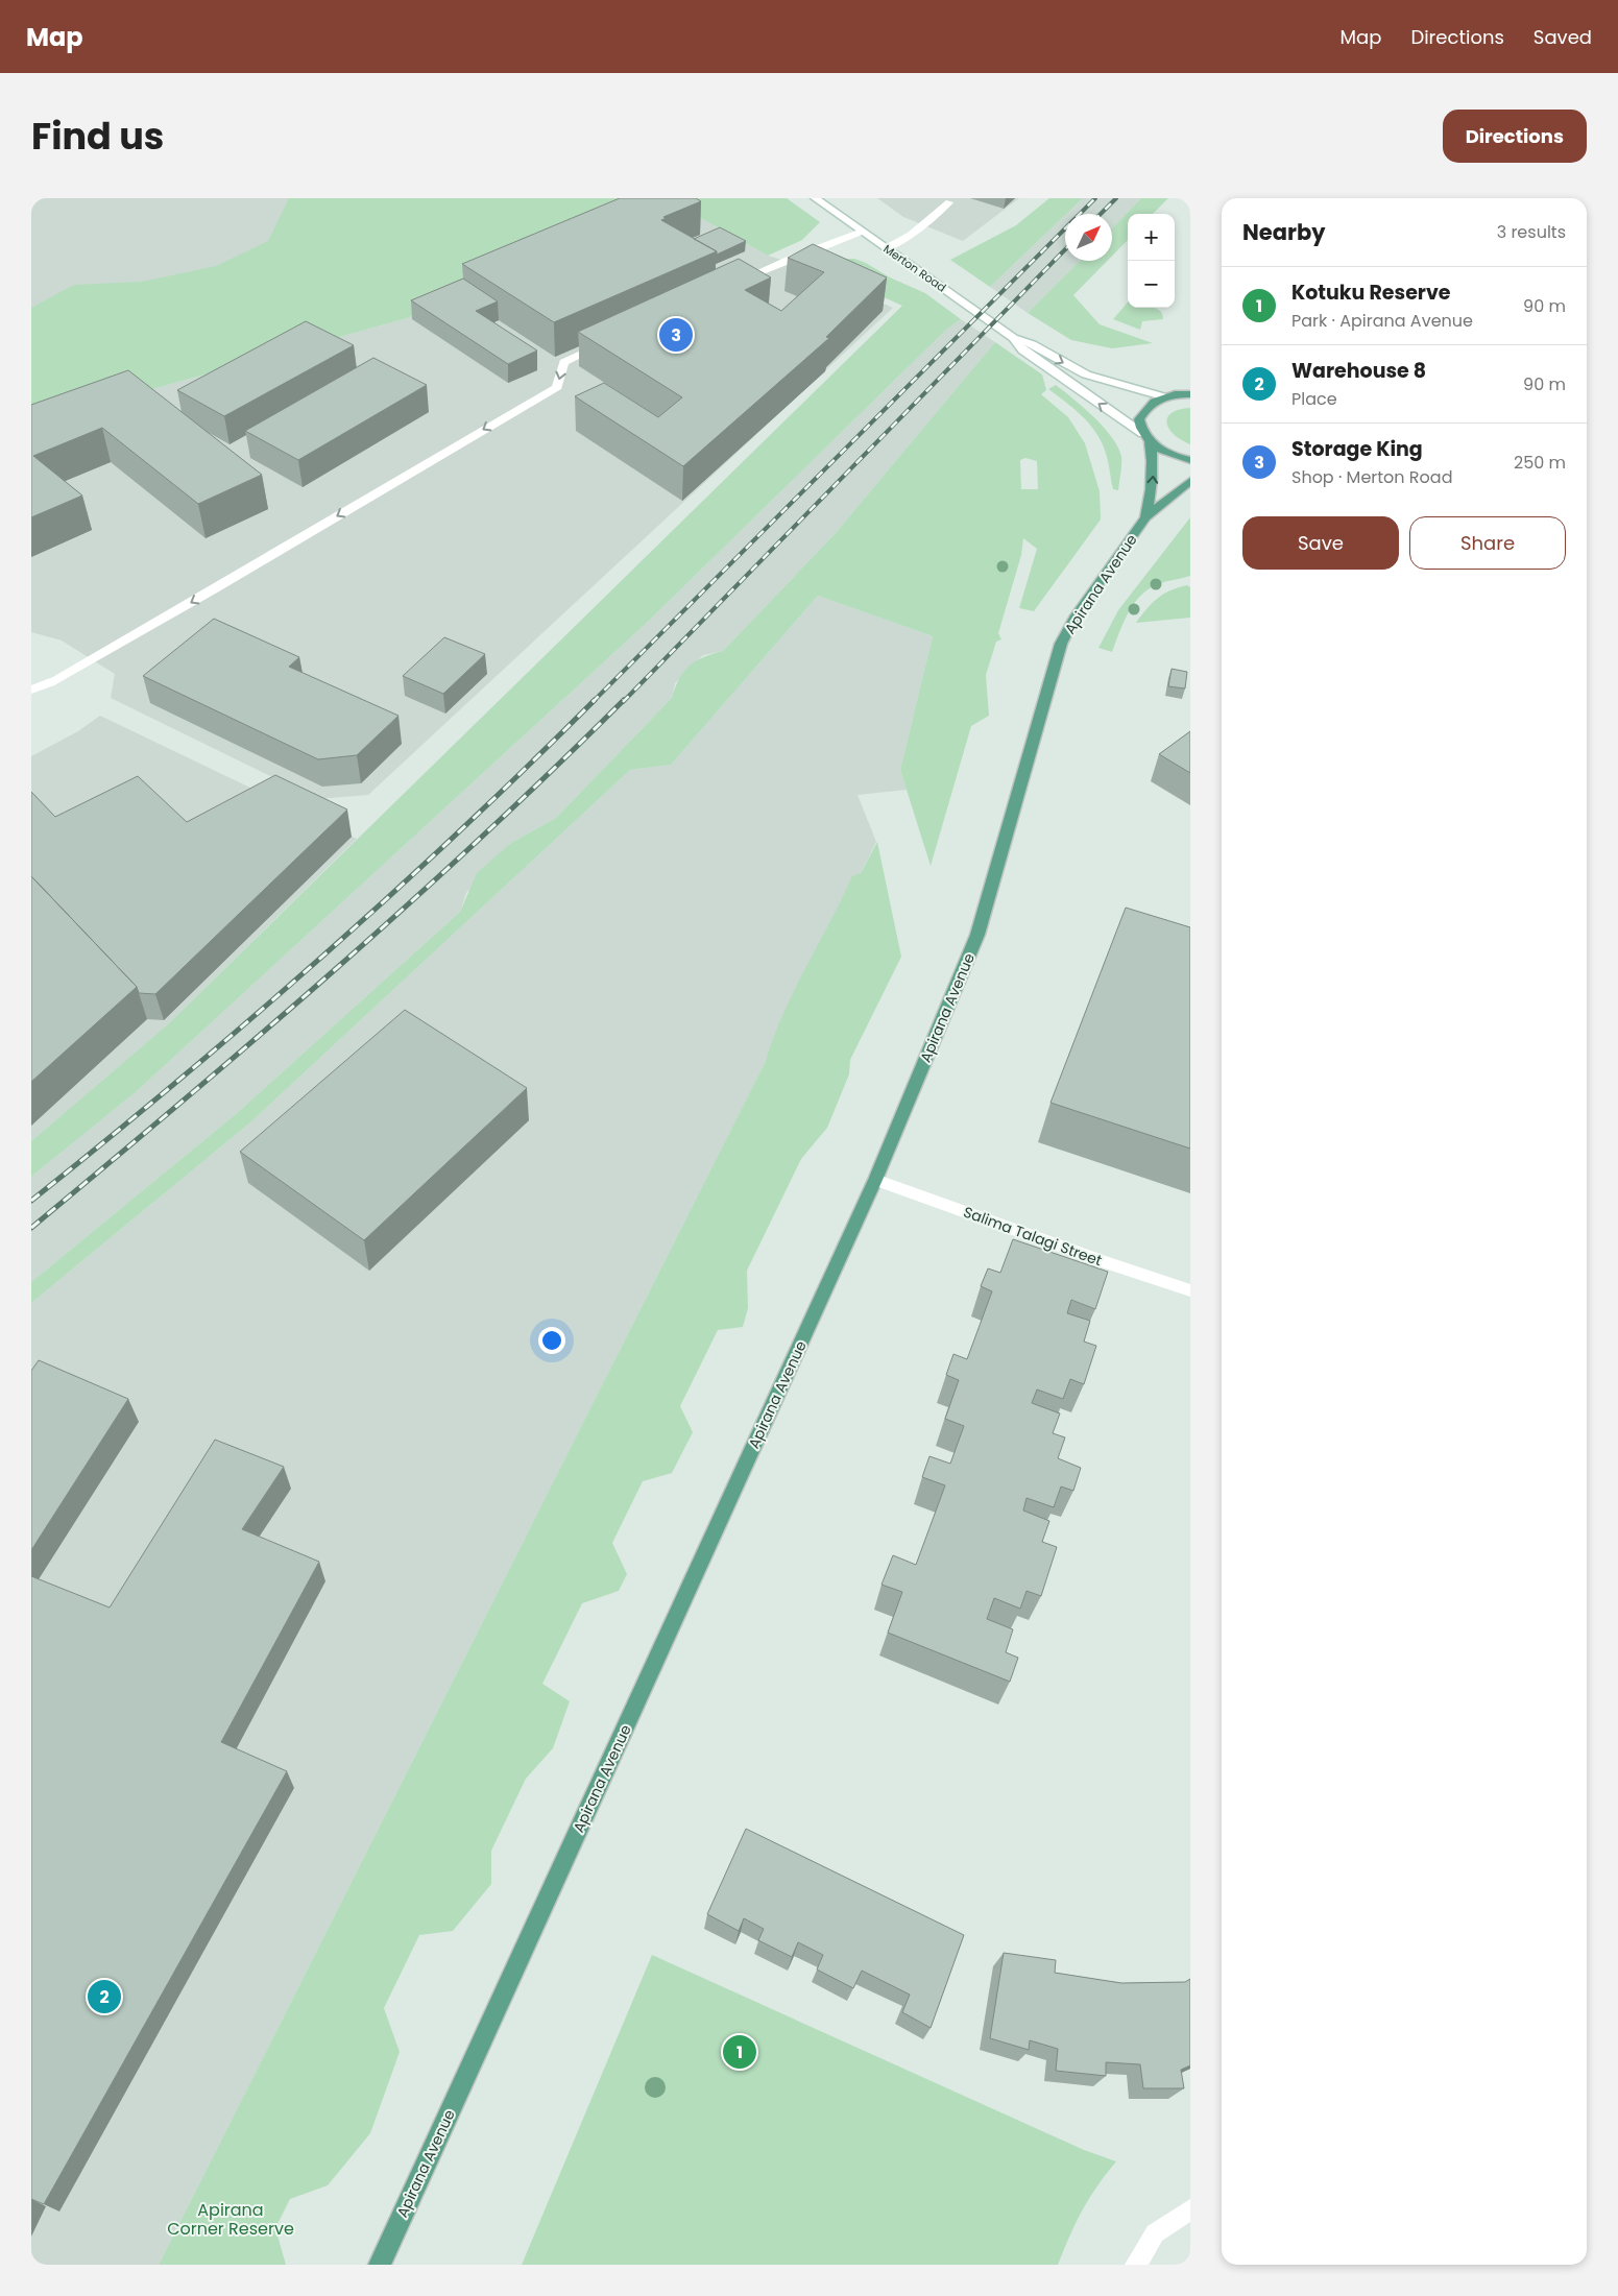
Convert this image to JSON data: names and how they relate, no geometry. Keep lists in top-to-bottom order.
{
  "streets": {
    "main road": ["Merton Road", "Apirana Avenue", "Salima Talagi Street"]
  },
  "crossings": [
    ["Merton Road", "Apirana Avenue"],
    ["Apirana Avenue", "Salima Talagi Street"]
  ],
  "parks": ["Apirana Corner Reserve"],
  "north": "top right",
  "page": {
    "header": "Map",
    "nav": ["Map", "Directions", "Saved"],
    "title": "Find us",
    "buttons": [
      "Directions",
      ["Save", "Share"]
    ],
    "heading": ["Nearby", "3 results"],
    "map_buttons": ["+", "−"],
    "list": [
      {
        "mark": "1",
        "name": "Kotuku Reserve",
        "note": "Park · Apirana Avenue",
        "value": "90 m"
      },
      {
        "mark": "2",
        "name": "Warehouse 8",
        "note": "Place",
        "value": "90 m"
      },
      {
        "mark": "3",
        "name": "Storage King",
        "note": "Shop · Merton Road",
        "value": "250 m"
      }
    ],
    "pins": ["3", "2", "1"]
  }
}
